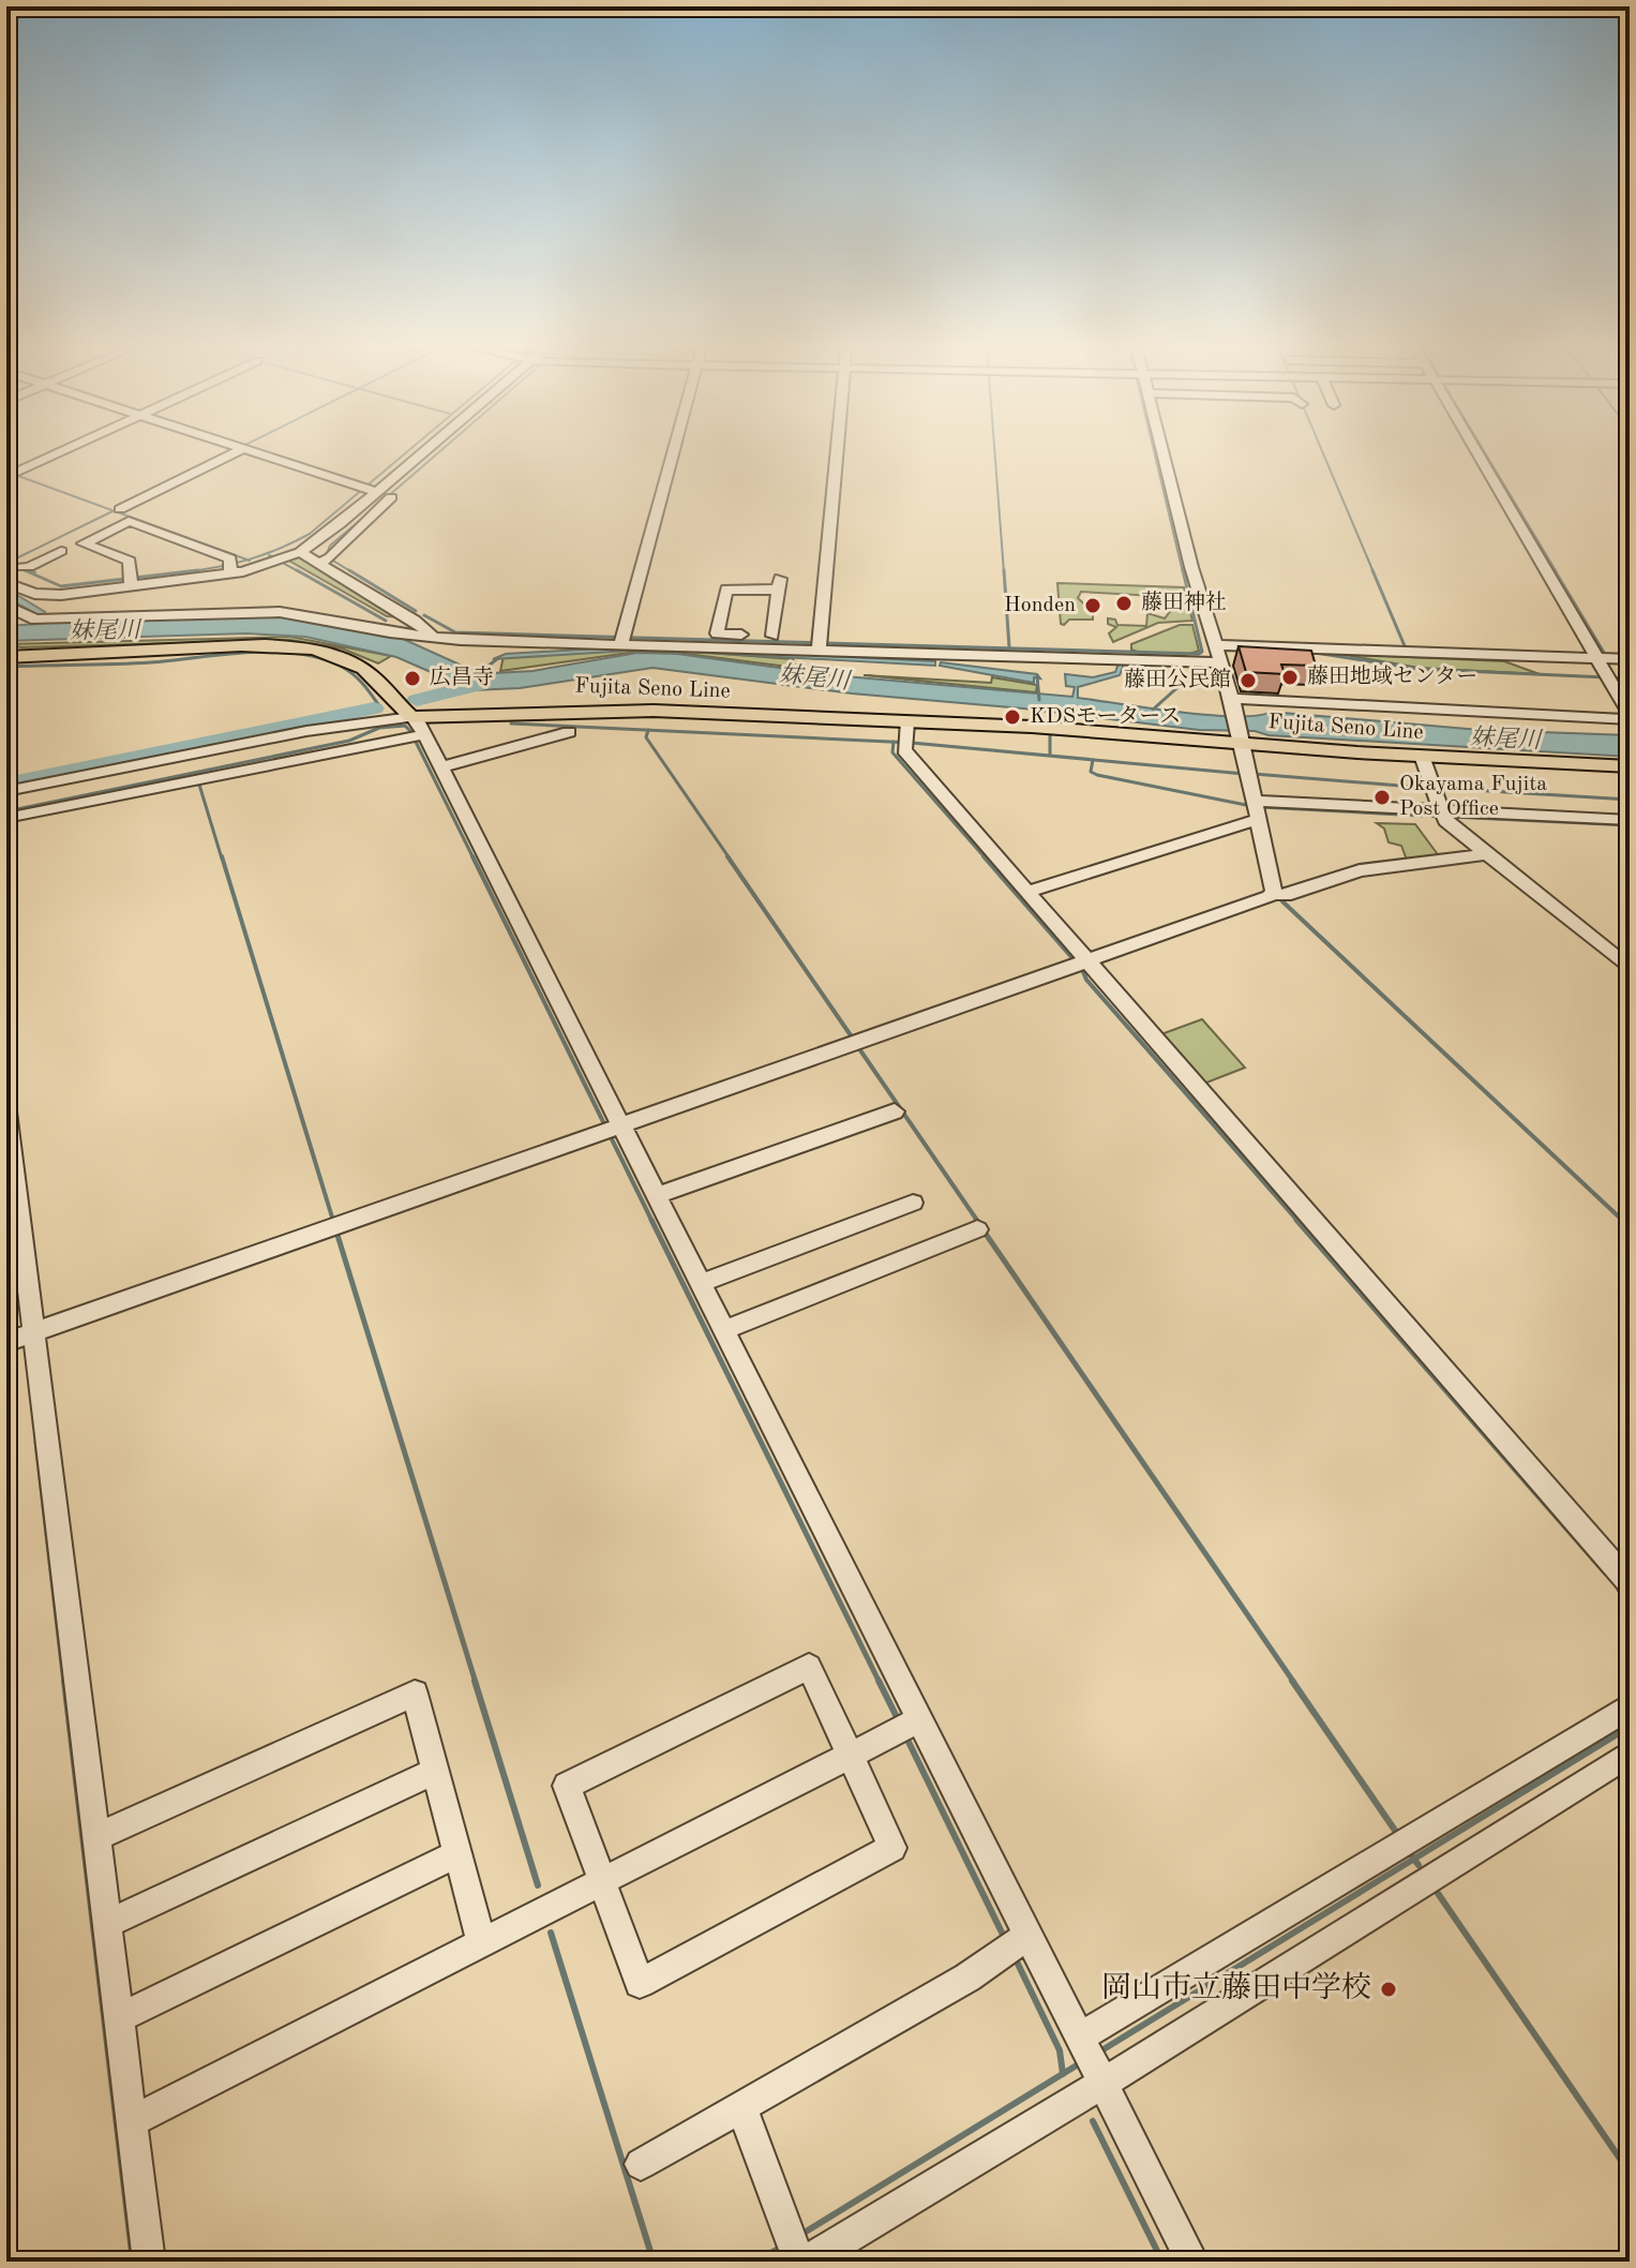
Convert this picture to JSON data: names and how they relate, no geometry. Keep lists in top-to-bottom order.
{
  "streets": {
    "main road": ["Fujita Seno Line"]
  },
  "water": ["妹尾川"],
  "places": [
    "藤田神社",
    "Honden",
    "藤田地域センター",
    "広昌寺",
    "藤田公民館",
    "KDSモータース",
    "Okayama Fujita Post Office",
    "岡山市立藤田中学校"
  ]
}
